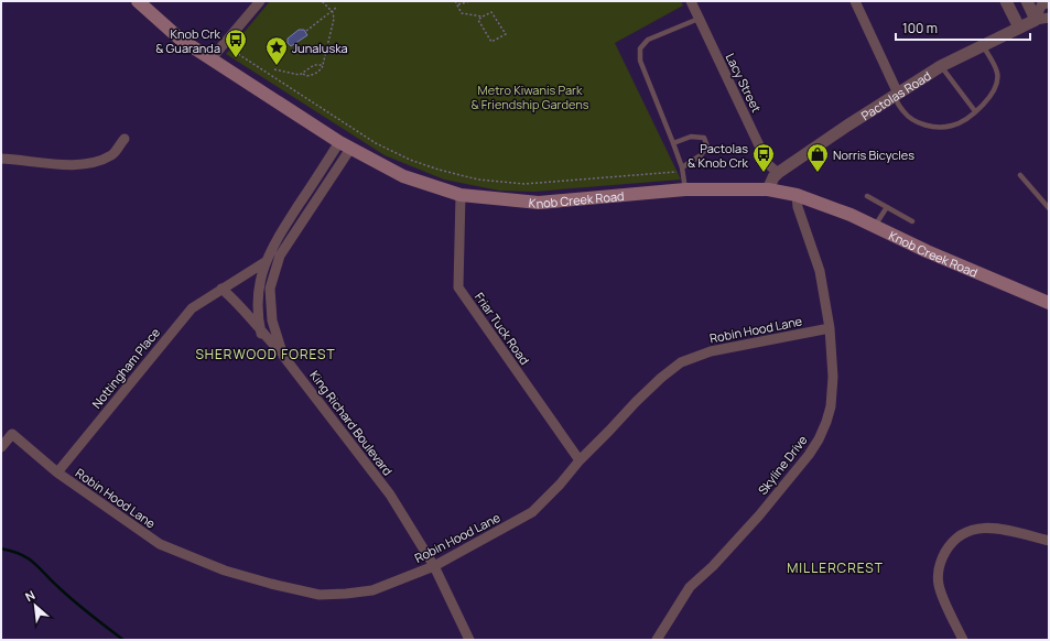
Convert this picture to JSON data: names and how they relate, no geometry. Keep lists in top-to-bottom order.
{
  "streets": {
    "main road": ["Knob Creek Road"],
    "street": [
      "Lacy Street",
      "Pactolas Road",
      "Friar Tuck Road",
      "Robin Hood Lane",
      "Nottingham Place",
      "King Richard Boulevard",
      "Skyline Drive"
    ]
  },
  "crossings": [
    ["Lacy Street", "Pactolas Road"],
    ["Pactolas Road", "Knob Creek Road"],
    ["Knob Creek Road", "Friar Tuck Road"],
    ["Knob Creek Road", "King Richard Boulevard"],
    ["Knob Creek Road", "Skyline Drive"],
    ["Friar Tuck Road", "Robin Hood Lane"],
    ["Robin Hood Lane", "Nottingham Place"],
    ["Robin Hood Lane", "King Richard Boulevard"],
    ["Robin Hood Lane", "Skyline Drive"]
  ],
  "districts": ["SHERWOOD FOREST", "MILLERCREST"],
  "parks": ["Metro Kiwanis Park & Friendship Gardens"],
  "places": {
    "bus stop": ["Knob Crk & Guaranda", "Pactolas & Knob Crk"],
    "place": ["Junaluska"],
    "shop": ["Norris Bicycles"]
  },
  "scale_bar": "100 m",
  "north": "top left"
}
